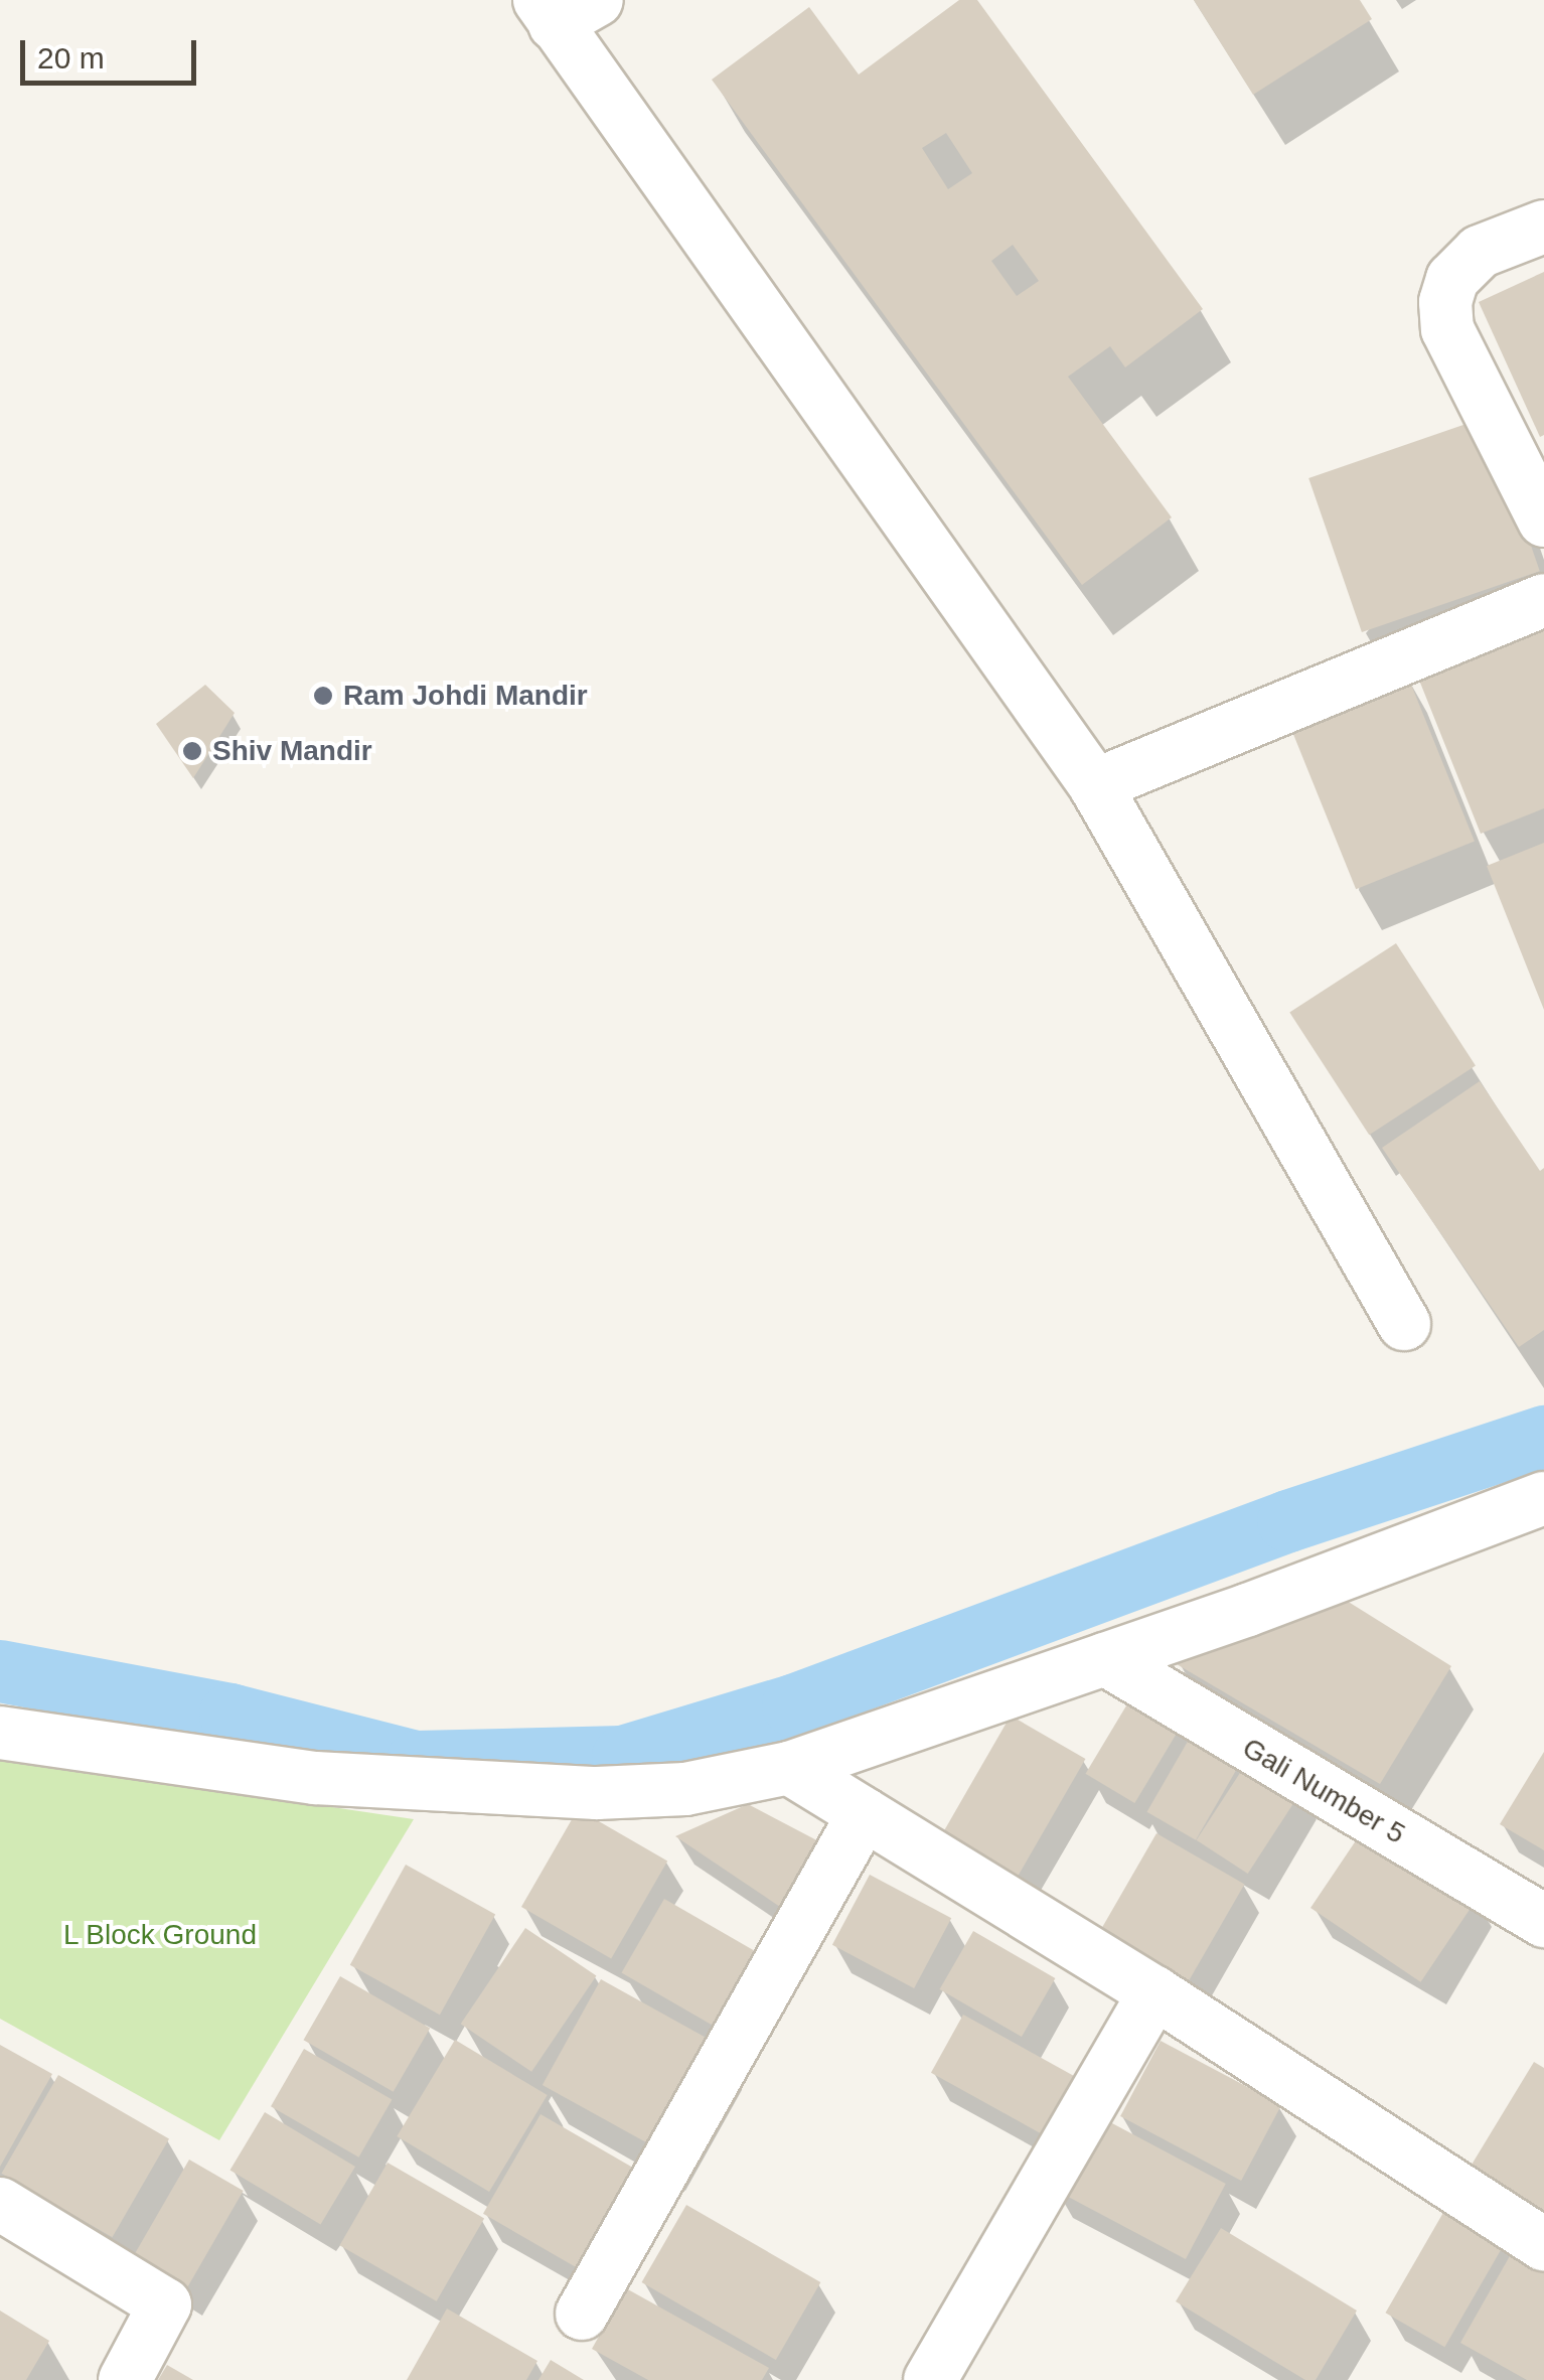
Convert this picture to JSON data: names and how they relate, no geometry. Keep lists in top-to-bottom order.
{
  "streets": {
    "street": ["Gali Number 5"]
  },
  "parks": ["L Block Ground"],
  "places": ["Ram Johdi Mandir", "Shiv Mandir"],
  "scale_bar": "20 m"
}
